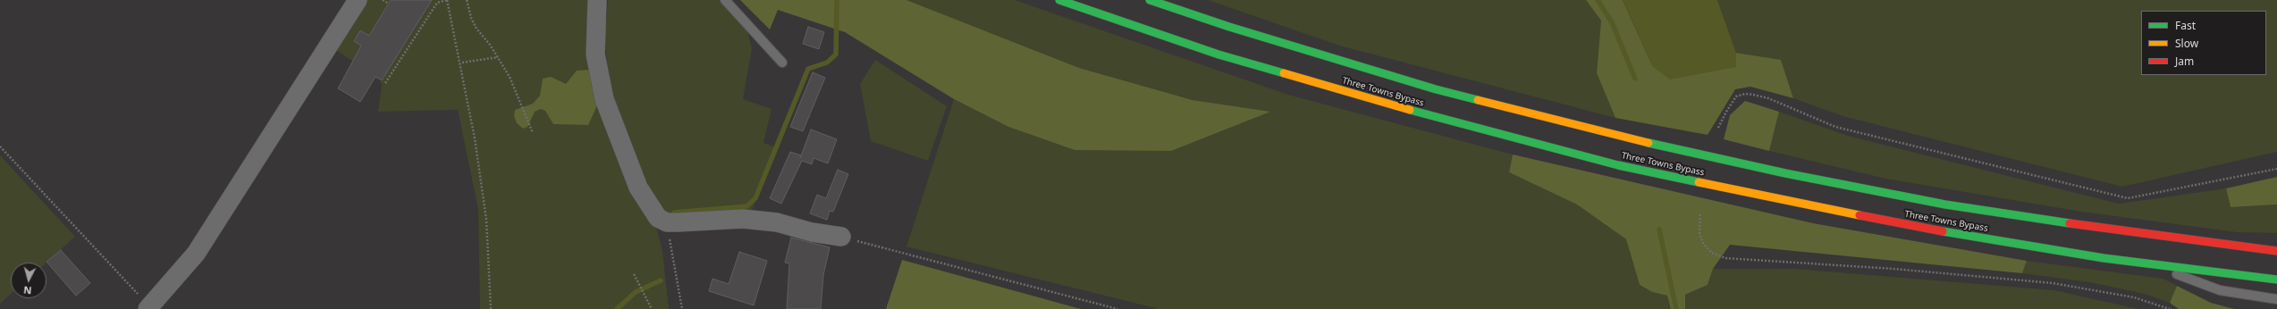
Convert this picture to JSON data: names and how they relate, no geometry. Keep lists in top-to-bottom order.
{
  "streets": {
    "highway": ["Three Towns Bypass"]
  },
  "legend": ["Fast", "Slow", "Jam"],
  "north": "bottom"
}
